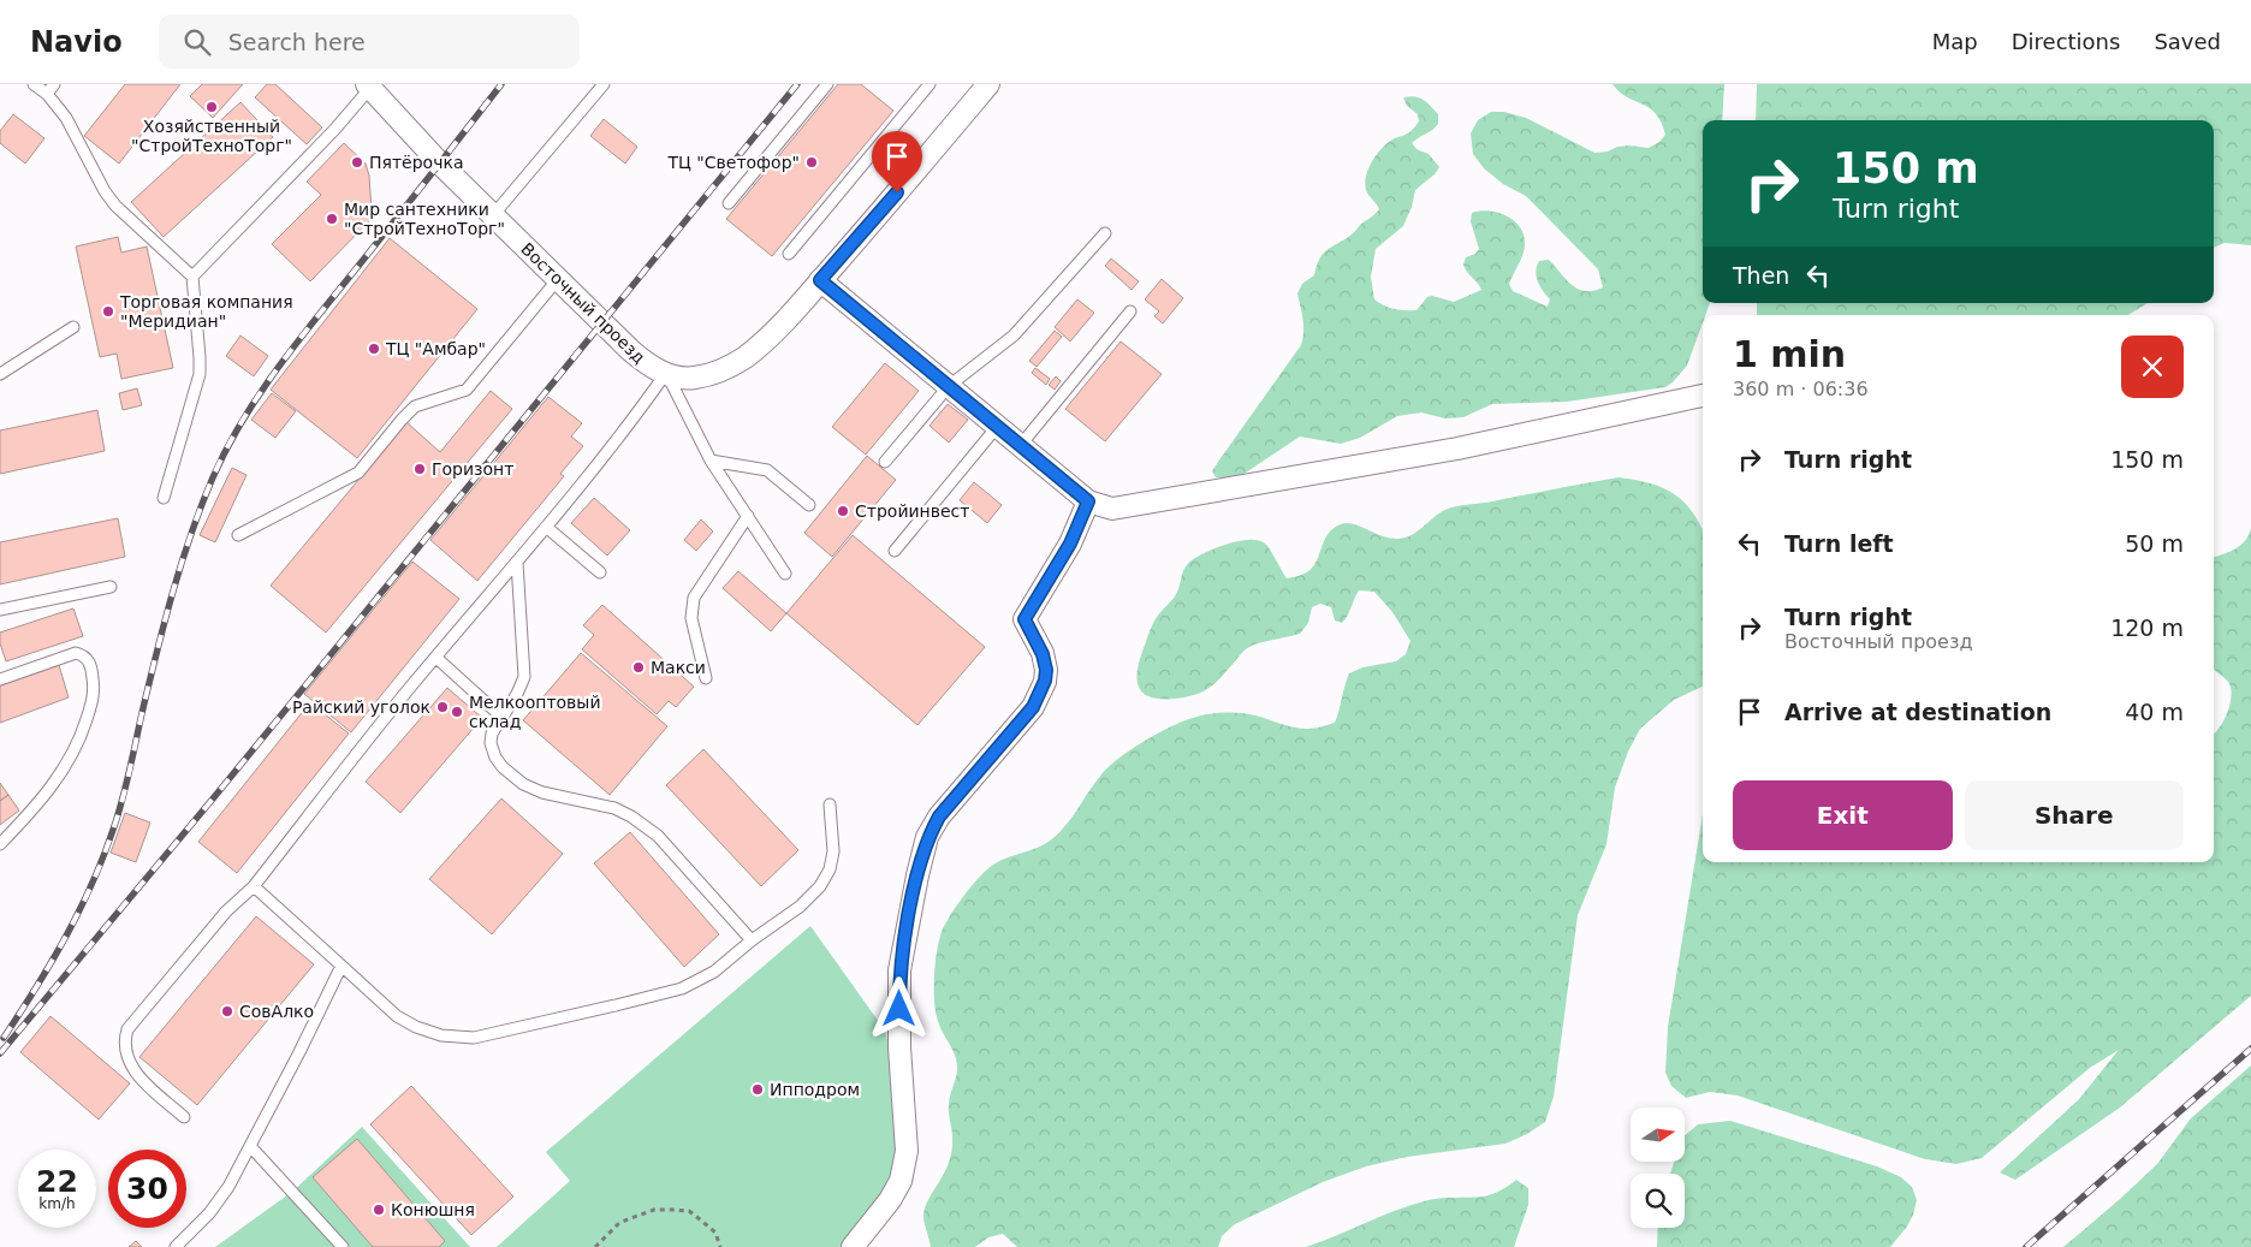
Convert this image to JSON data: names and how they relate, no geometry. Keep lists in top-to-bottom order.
{
  "streets": {
    "street": ["Восточный проезд"]
  },
  "places": [
    "Хозяйственный \"СтройТехноТорг\"",
    "Пятёрочка",
    "ТЦ \"Светофор\"",
    "Мир сантехники \"СтройТехноТорг\"",
    "Торговая компания \"Меридиан\"",
    "ТЦ \"Амбар\"",
    "Горизонт",
    "Стройинвест",
    "Макси",
    "Райский уголок",
    "Мелкооптовый склад",
    "СовАлко",
    "Ипподром",
    "Конюшня"
  ],
  "north": "right",
  "page": {
    "header": "Navio",
    "search": "Search here",
    "nav": ["Map", "Directions", "Saved"],
    "turn": ["150 m", "Turn right"],
    "then": "Then",
    "heading": ["1 min", "360 m · 06:36"],
    "list": [
      {
        "name": "Turn right",
        "value": "150 m"
      },
      {
        "name": "Turn left",
        "value": "50 m"
      },
      {
        "name": "Turn right",
        "note": "Восточный проезд",
        "value": "120 m"
      },
      {
        "name": "Arrive at destination",
        "value": "40 m"
      }
    ],
    "buttons": ["Exit", "Share"],
    "speed": "22 km/h",
    "limit": "30"
  }
}
